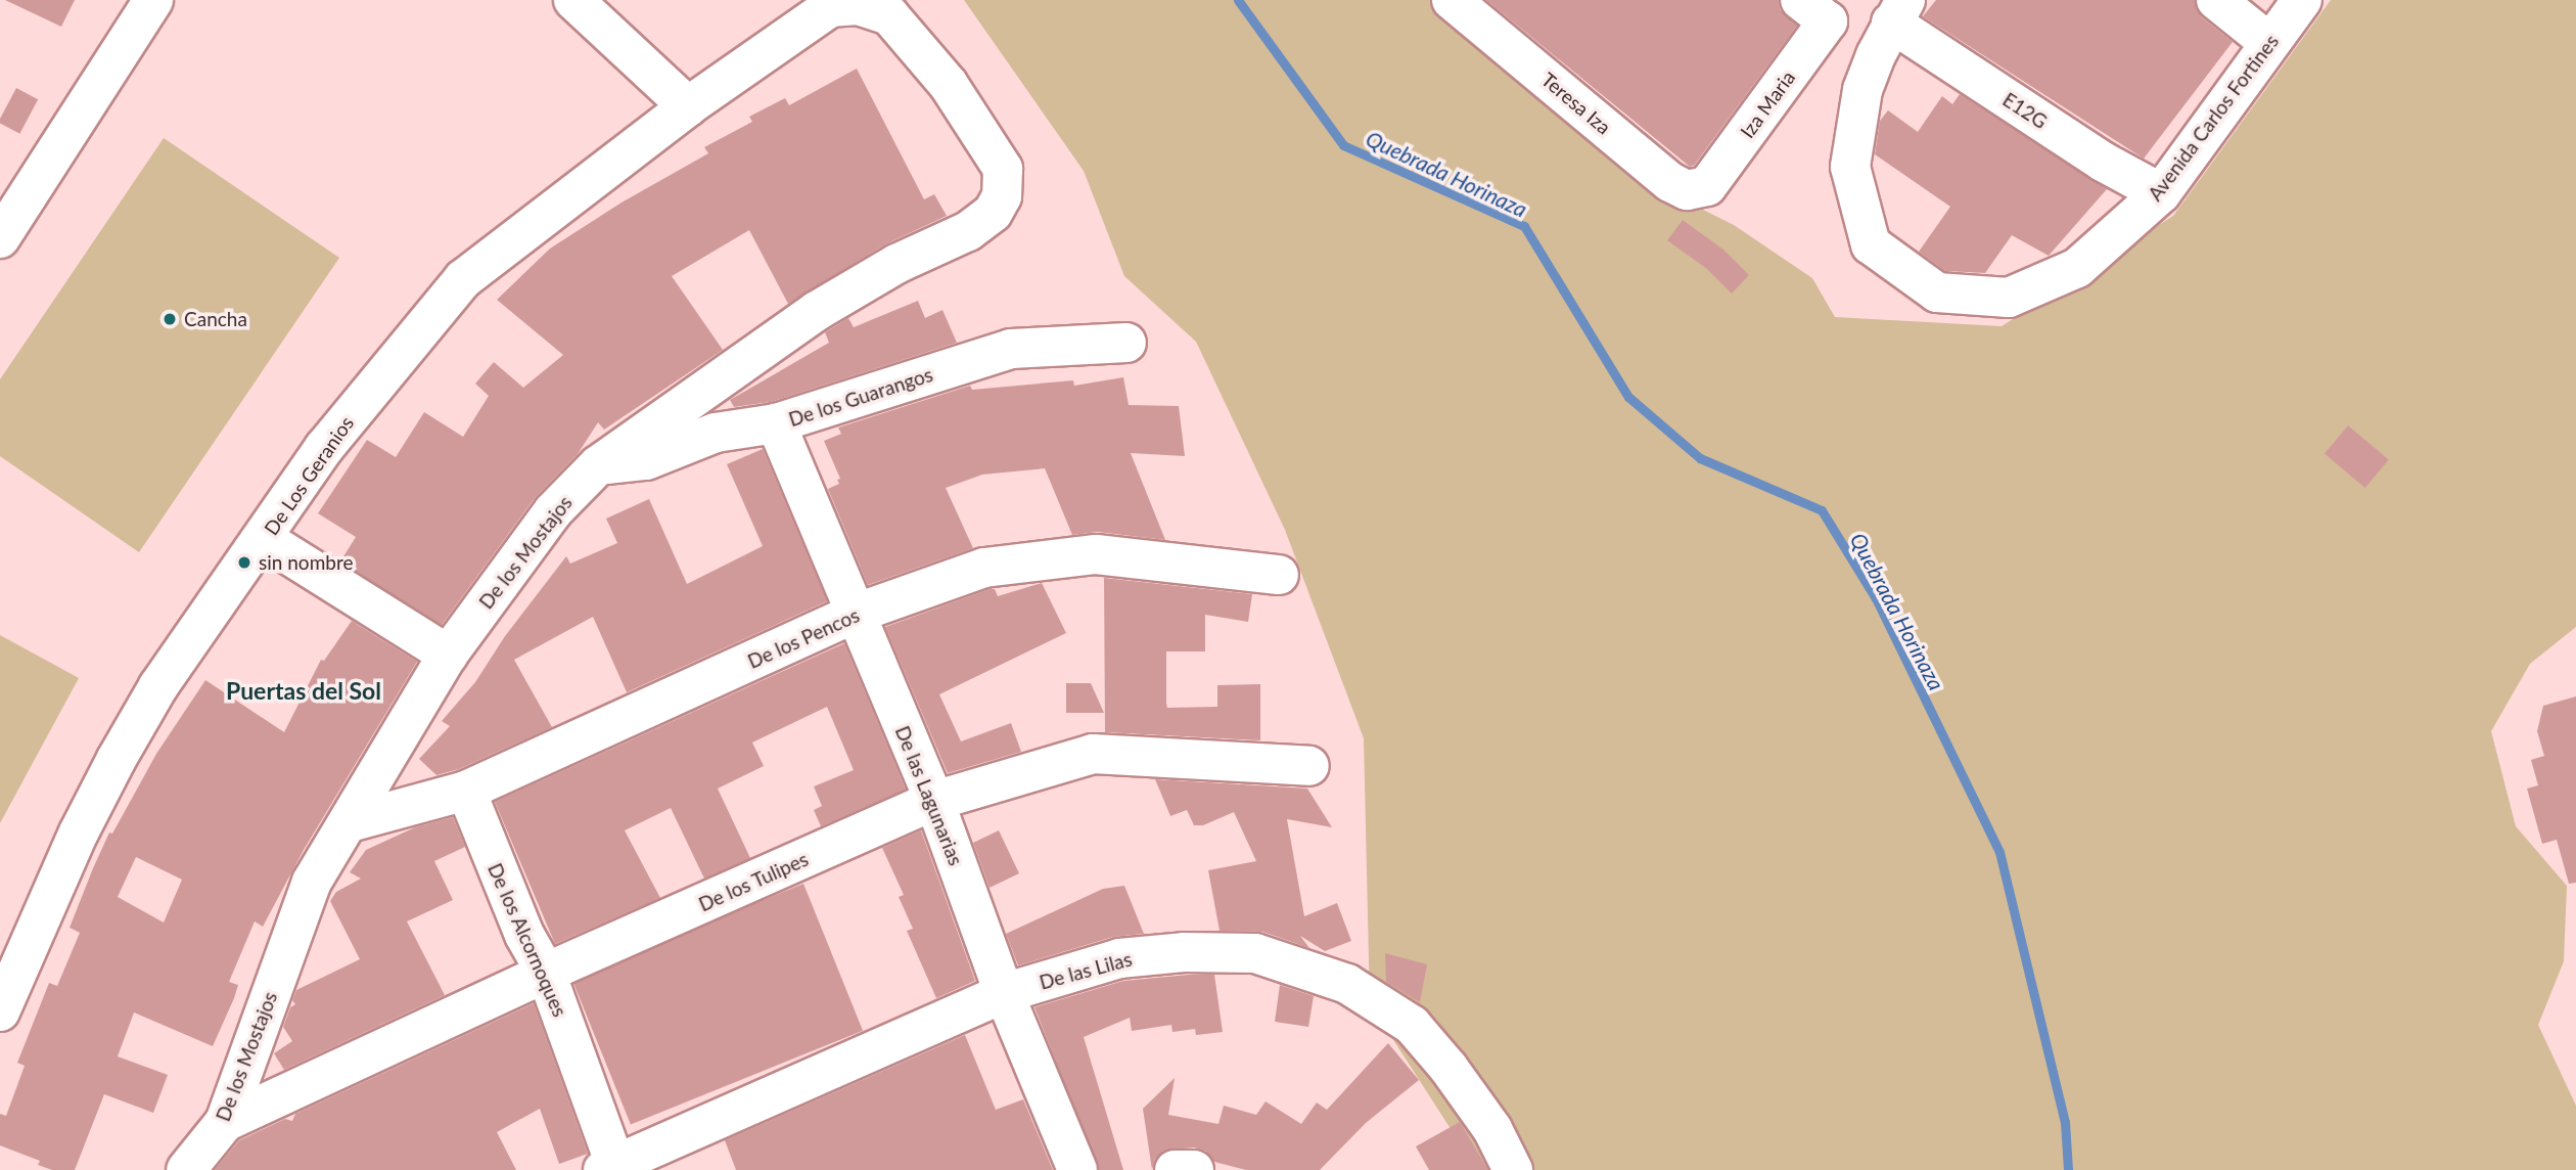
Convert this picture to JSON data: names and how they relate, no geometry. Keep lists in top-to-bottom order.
{
  "streets": {
    "street": [
      "Teresa Iza",
      "Iza Maria",
      "E12G",
      "Avenida Carlos Fortines",
      "De los Guarangos",
      "De Los Geranios",
      "De los Mostajos",
      "De los Pencos",
      "De las Lagunarias",
      "De los Tulipes",
      "De los Alcornoques",
      "De las Lilas"
    ]
  },
  "crossings": [
    ["Teresa Iza", "Iza Maria"],
    ["E12G", "Avenida Carlos Fortines"],
    ["De los Guarangos", "De los Mostajos"],
    ["De los Guarangos", "De las Lagunarias"],
    ["De Los Geranios", "De los Mostajos"],
    ["De los Mostajos", "De los Pencos"],
    ["De los Mostajos", "De los Tulipes"],
    ["De los Pencos", "De las Lagunarias"],
    ["De los Pencos", "De los Alcornoques"],
    ["De las Lagunarias", "De los Tulipes"],
    ["De las Lagunarias", "De las Lilas"],
    ["De los Tulipes", "De los Alcornoques"],
    ["De los Alcornoques", "De las Lilas"]
  ],
  "districts": ["Puertas del Sol"],
  "water": ["Quebrada Horinaza"],
  "places": ["Cancha", "sin nombre"]
}
